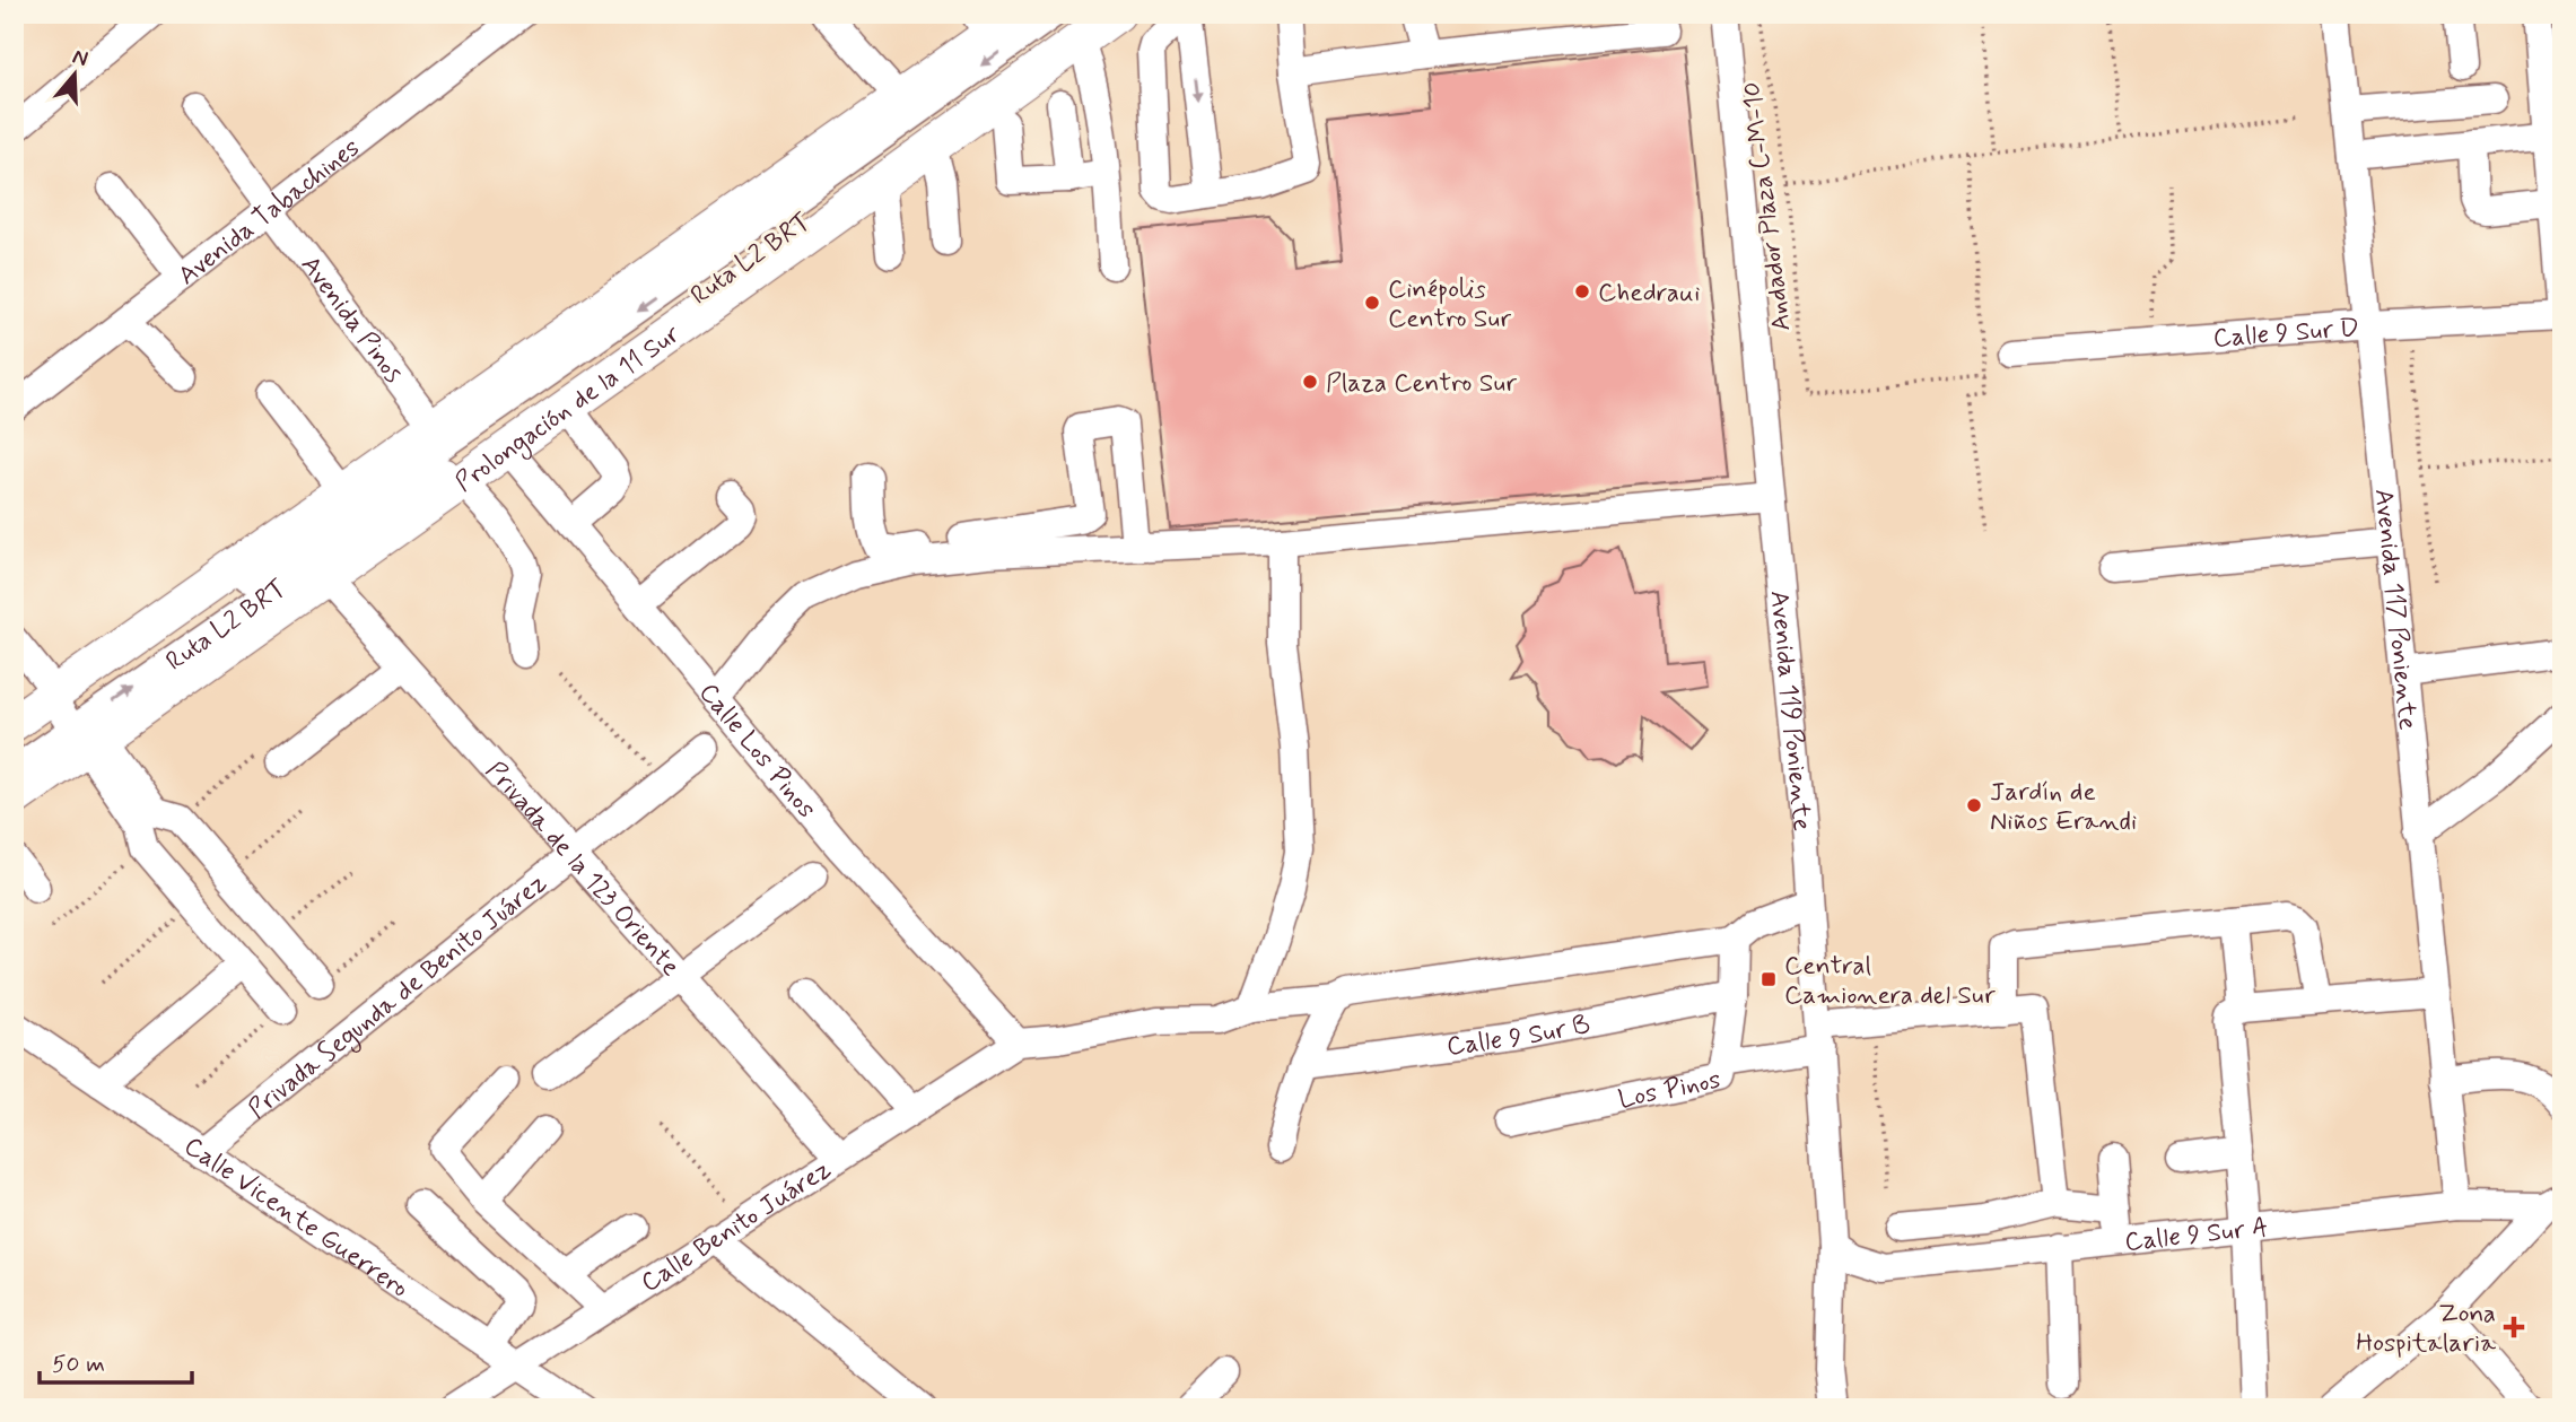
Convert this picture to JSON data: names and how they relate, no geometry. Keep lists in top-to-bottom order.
{
  "streets": {
    "main road": ["Prolongación de la 11 Sur"],
    "street": [
      "Avenida Tabachines",
      "Ruta L2 BRT",
      "Avenida Pinos",
      "Calle 9 Sur D",
      "Avenida 117 Poniente",
      "Avenida 119 Poniente",
      "Calle Los Pinos",
      "Privada de la 123 Oriente",
      "Privada Segunda de Benito Juárez",
      "Calle 9 Sur B",
      "Los Pinos",
      "Calle Vicente Guerrero",
      "Calle Benito Juárez",
      "Calle 9 Sur A"
    ],
    "path": ["Andador Plaza C-M-10"]
  },
  "crossings": [
    ["Avenida Tabachines", "Avenida Pinos"],
    ["Ruta L2 BRT", "Prolongación de la 11 Sur"],
    ["Avenida Pinos", "Prolongación de la 11 Sur"],
    ["Calle 9 Sur D", "Avenida 117 Poniente"],
    ["Prolongación de la 11 Sur", "Calle Los Pinos"],
    ["Prolongación de la 11 Sur", "Privada de la 123 Oriente"],
    ["Avenida 117 Poniente", "Calle 9 Sur A"],
    ["Avenida 119 Poniente", "Los Pinos"],
    ["Avenida 119 Poniente", "Calle 9 Sur A"],
    ["Calle Los Pinos", "Calle Benito Juárez"],
    ["Privada de la 123 Oriente", "Privada Segunda de Benito Juárez"],
    ["Privada de la 123 Oriente", "Calle Benito Juárez"],
    ["Privada Segunda de Benito Juárez", "Calle Vicente Guerrero"],
    ["Calle Vicente Guerrero", "Calle Benito Juárez"]
  ],
  "places": {
    "other": [
      "Chedraui",
      "Cinépolis Centro Sur",
      "Plaza Centro Sur",
      "Jardín de Niños Erandi"
    ],
    "transit": ["Central Camionera del Sur"],
    "health": ["Zona Hospitalaria"]
  },
  "scale_bar": "50 m",
  "north": "top"
}
